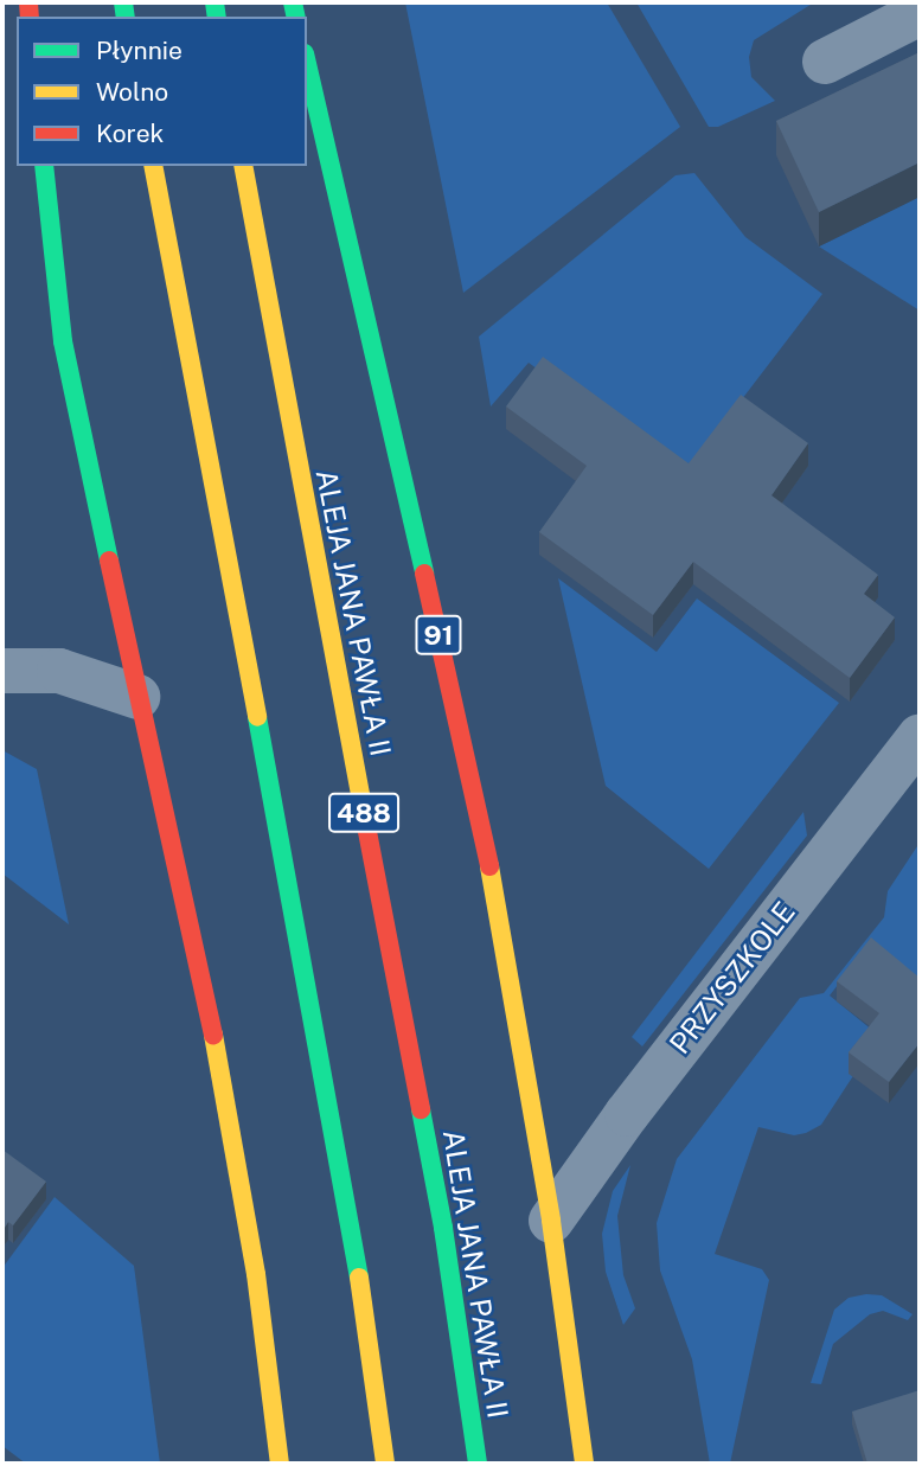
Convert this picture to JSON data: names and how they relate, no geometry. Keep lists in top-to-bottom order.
{
  "streets": {
    "main road": ["ALEJA JANA PAWŁA II", "91", "488"],
    "street": ["PRZYSZKOLE"]
  },
  "crossings": [
    ["91", "PRZYSZKOLE"]
  ],
  "legend": ["Płynnie", "Wolno", "Korek"]
}
